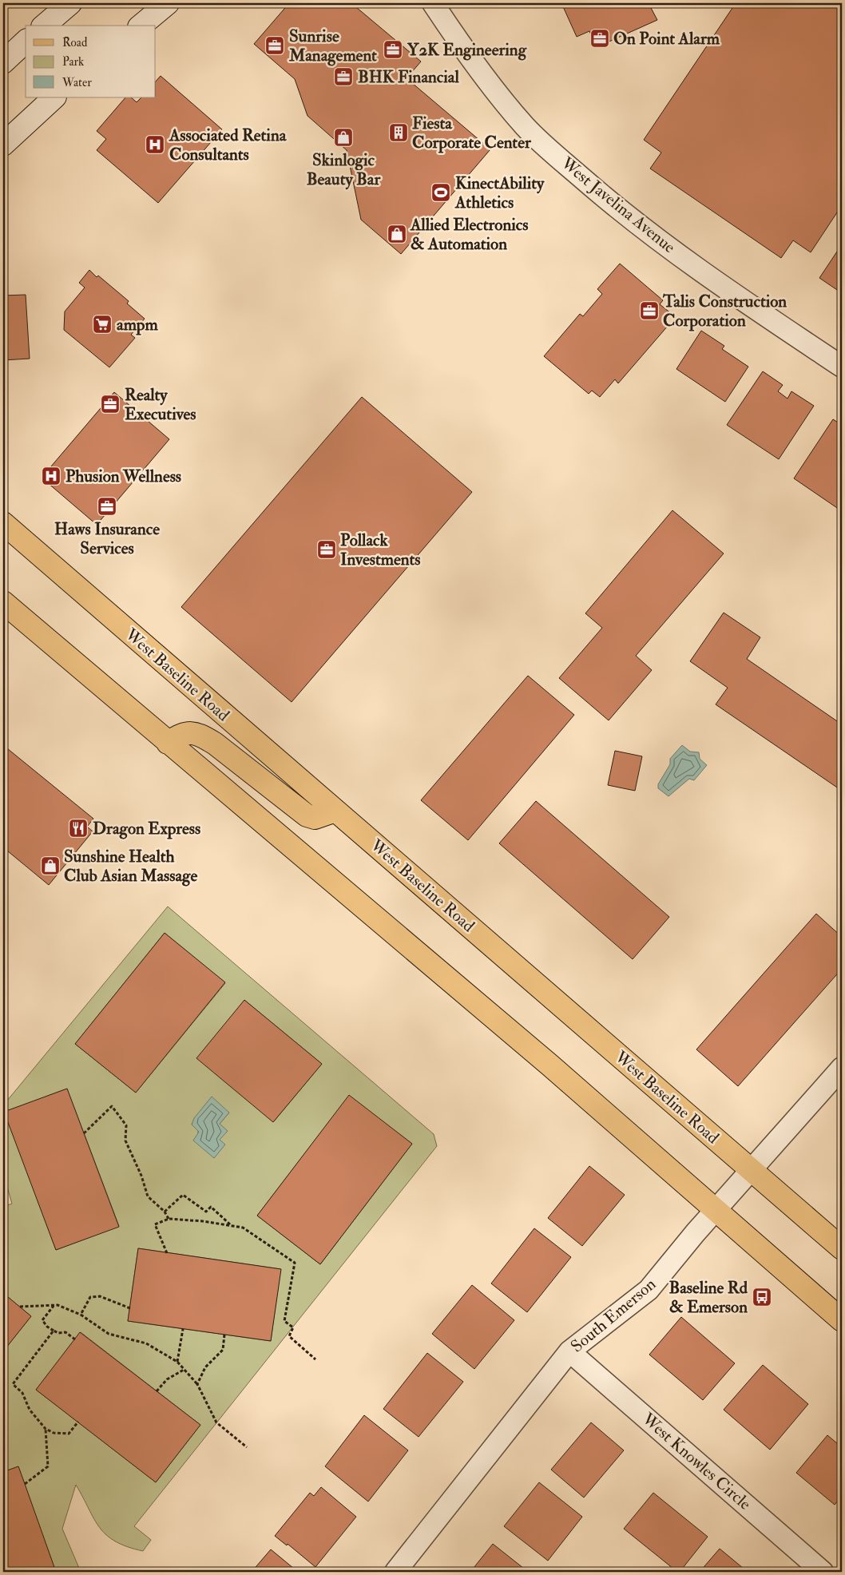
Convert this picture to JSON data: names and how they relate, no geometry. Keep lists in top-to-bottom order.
{
  "streets": {
    "main road": ["West Baseline Road"],
    "street": ["West Javelina Avenue", "South Emerson", "West Knowles Circle"]
  },
  "crossings": [
    ["West Baseline Road", "South Emerson"],
    ["South Emerson", "West Knowles Circle"]
  ],
  "places": {
    "office": [
      "On Point Alarm",
      "Sunrise Management",
      "Y2K Engineering",
      "BHK Financial",
      "Talis Construction Corporation",
      "Realty Executives",
      "Haws Insurance Services",
      "Pollack Investments"
    ],
    "building": ["Fiesta Corporate Center"],
    "shop": ["Skinlogic Beauty Bar", "Allied Electronics & Automation", "Sunshine Health Club Asian Massage"],
    "hospital": ["Associated Retina Consultants", "Phusion Wellness"],
    "sports": ["KinectAbility Athletics"],
    "supermarket": ["ampm"],
    "restaurant": ["Dragon Express"],
    "bus stop": ["Baseline Rd & Emerson"]
  },
  "legend": ["Road", "Park", "Water"]
}
